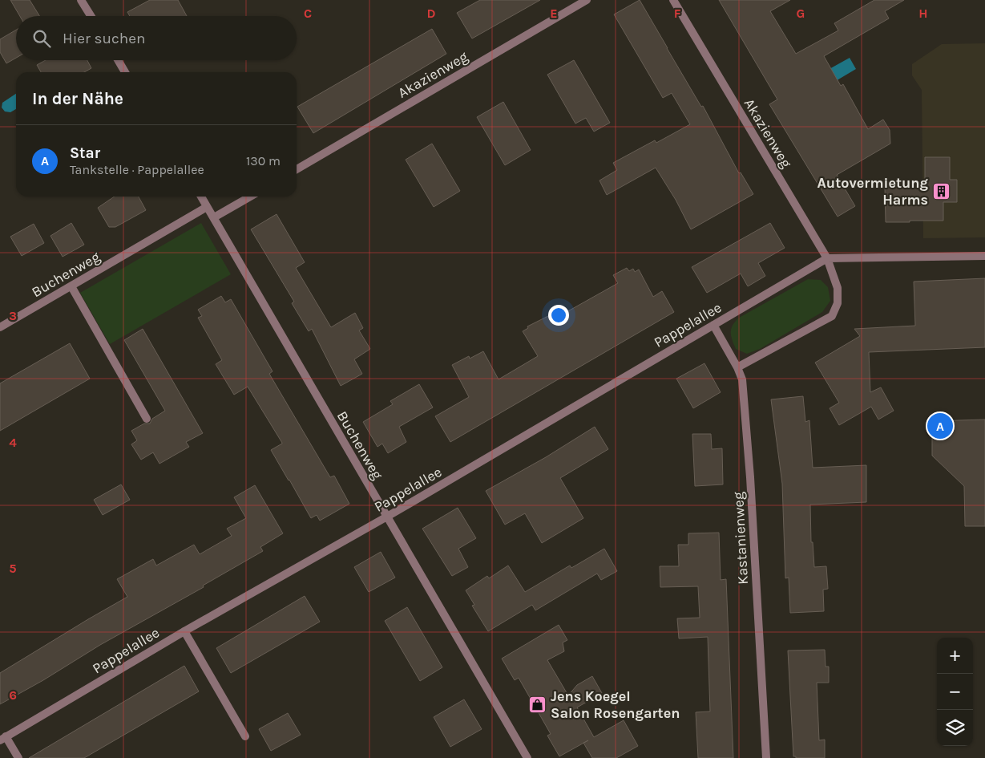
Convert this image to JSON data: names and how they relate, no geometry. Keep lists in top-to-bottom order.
{
  "streets": {
    "street": [
      "Akazienweg",
      "Buchenweg",
      "Pappelallee",
      "Kastanienweg"
    ]
  },
  "crossings": [
    ["Akazienweg", "Pappelallee"],
    ["Buchenweg", "Pappelallee"],
    ["Pappelallee", "Kastanienweg"]
  ],
  "places": {
    "building": ["Autovermietung Harms"],
    "shop": ["Jens Koegel Salon Rosengarten"]
  },
  "page": {
    "search": "Hier suchen",
    "heading": "In der Nähe",
    "list": [
      {
        "mark": "A",
        "name": "Star",
        "note": "Tankstelle · Pappelallee",
        "value": "130 m"
      }
    ],
    "pins": "A",
    "map_buttons": ["+", "−"]
  },
  "grid": {
    "columns": [
      "C",
      "D",
      "E",
      "F",
      "G",
      "H"
    ],
    "rows": [
      "3",
      "4",
      "5",
      "6"
    ]
  }
}
